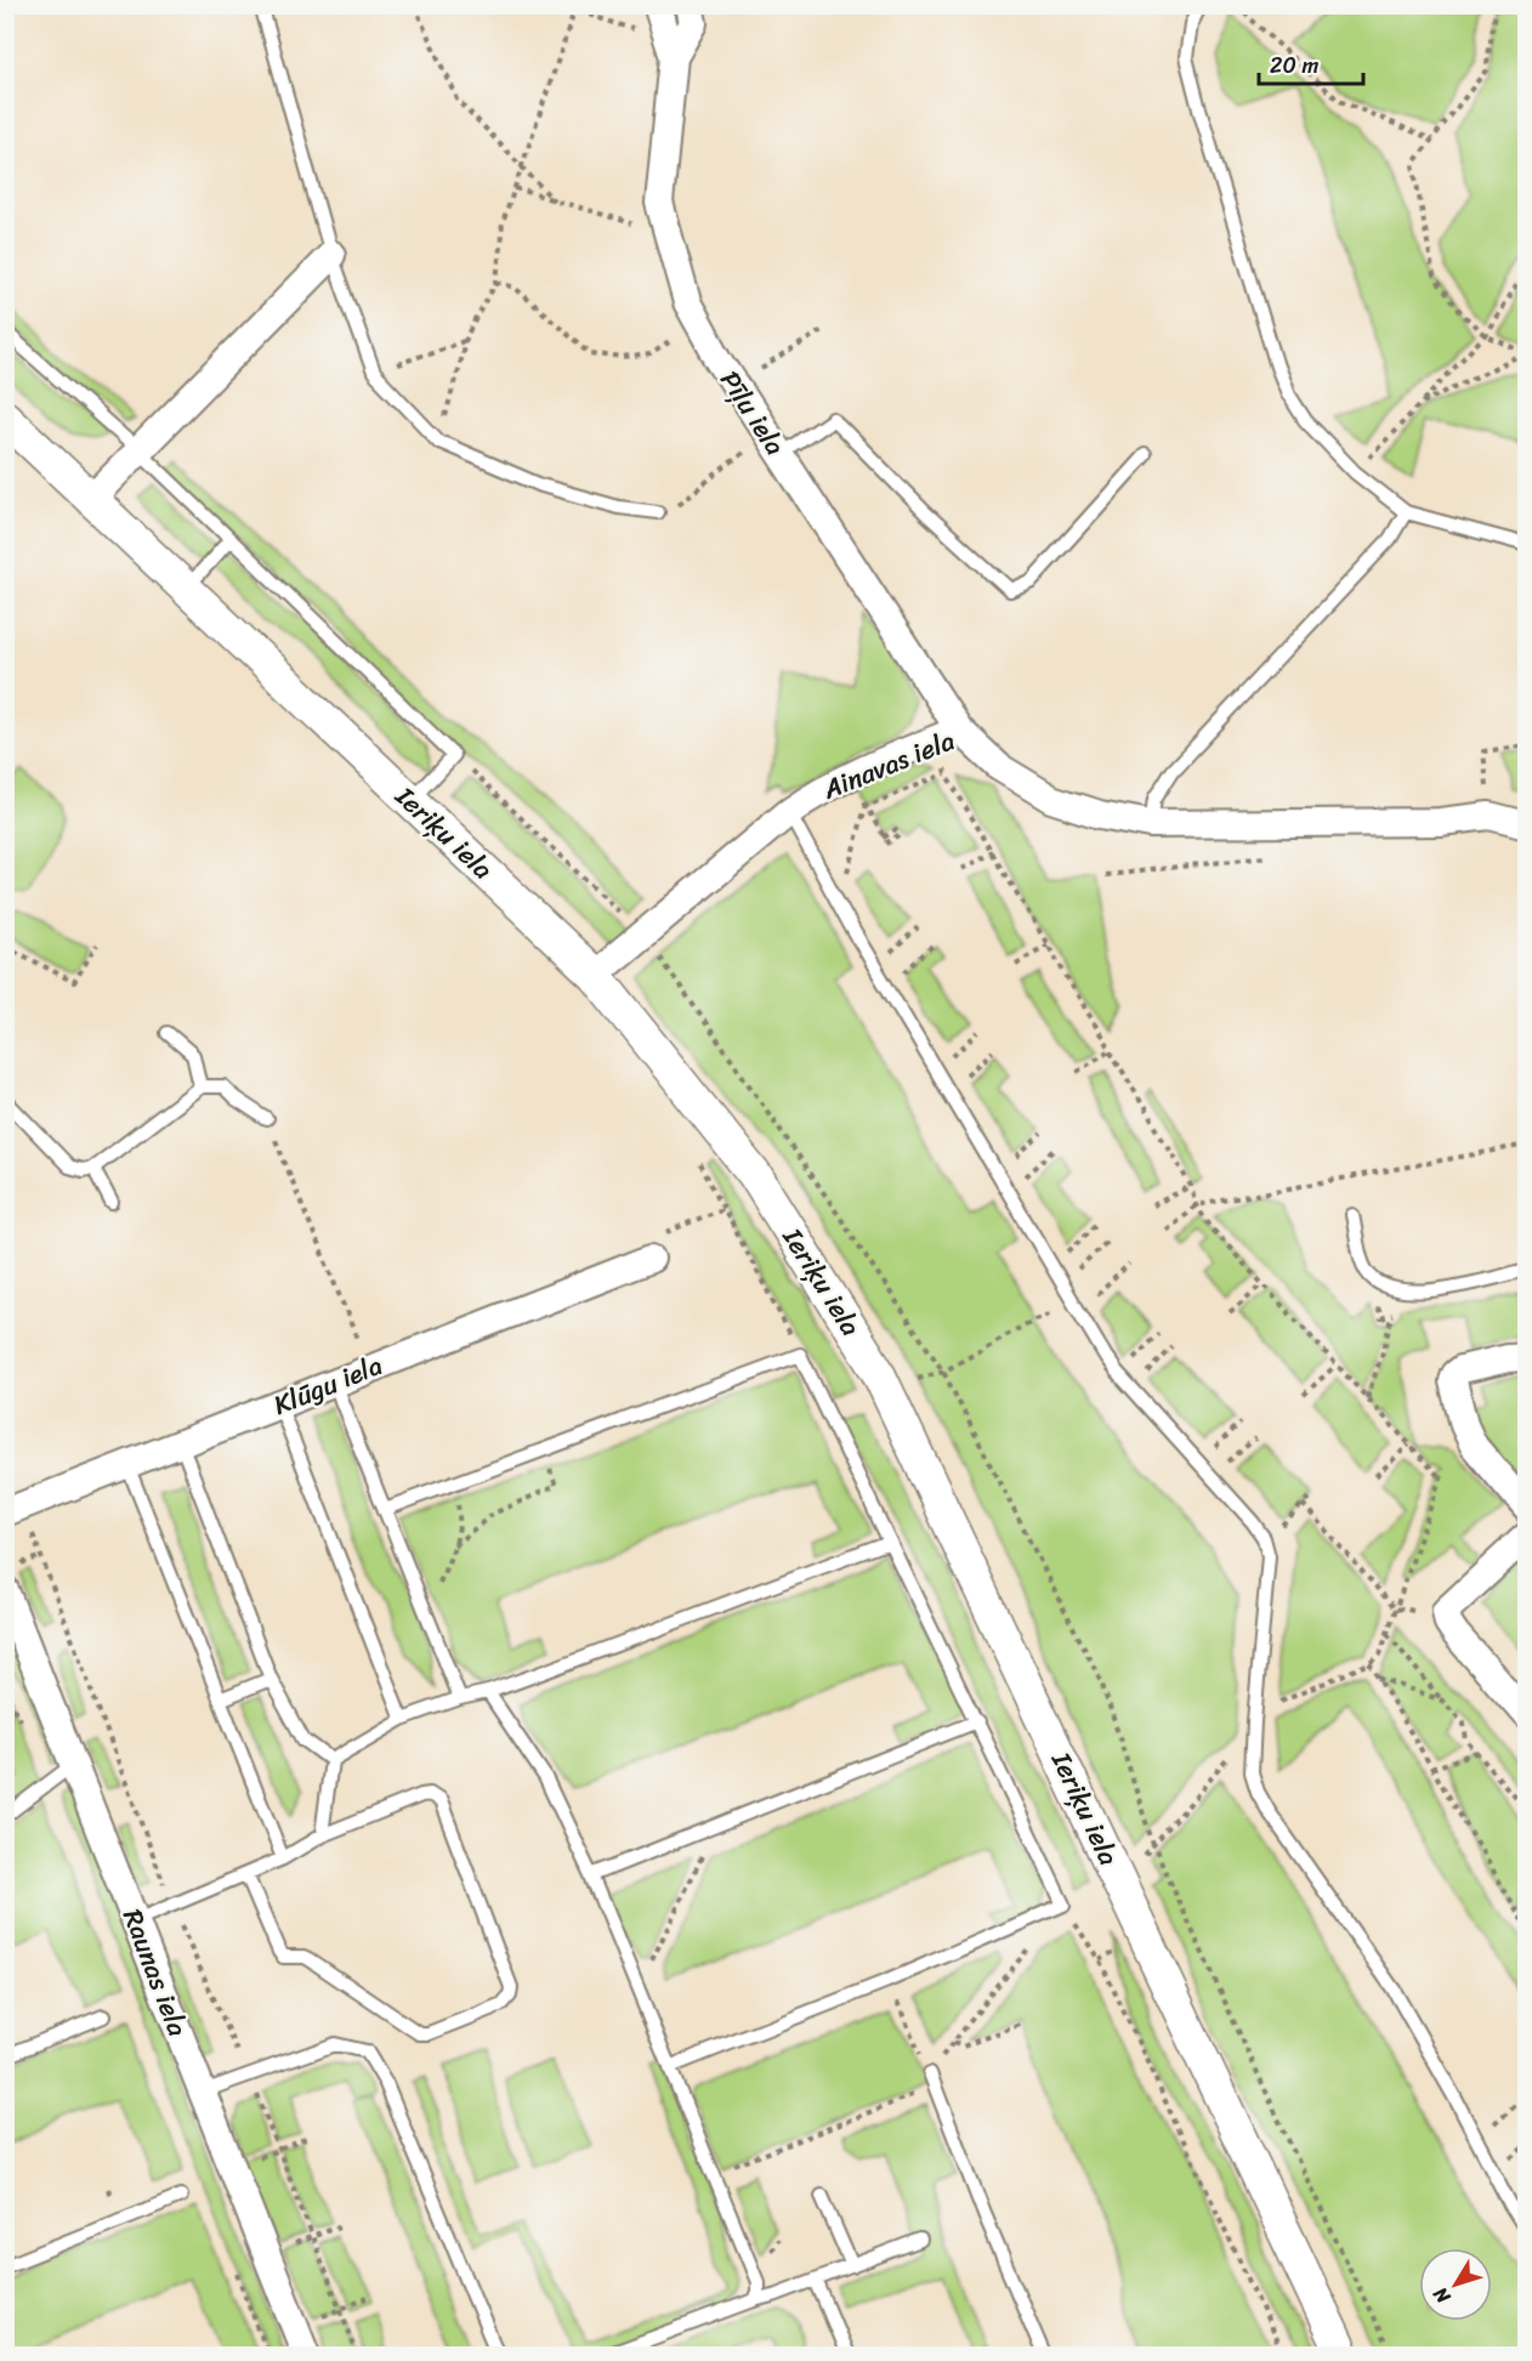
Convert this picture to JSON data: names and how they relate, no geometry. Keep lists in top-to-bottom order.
{
  "streets": {
    "street": [
      "Pīļu iela",
      "Ainavas iela",
      "Ieriķu iela",
      "Klūgu iela",
      "Raunas iela"
    ]
  },
  "crossings": [
    ["Pīļu iela", "Ainavas iela"],
    ["Ainavas iela", "Ieriķu iela"]
  ],
  "scale_bar": "20 m",
  "north": "bottom left"
}
